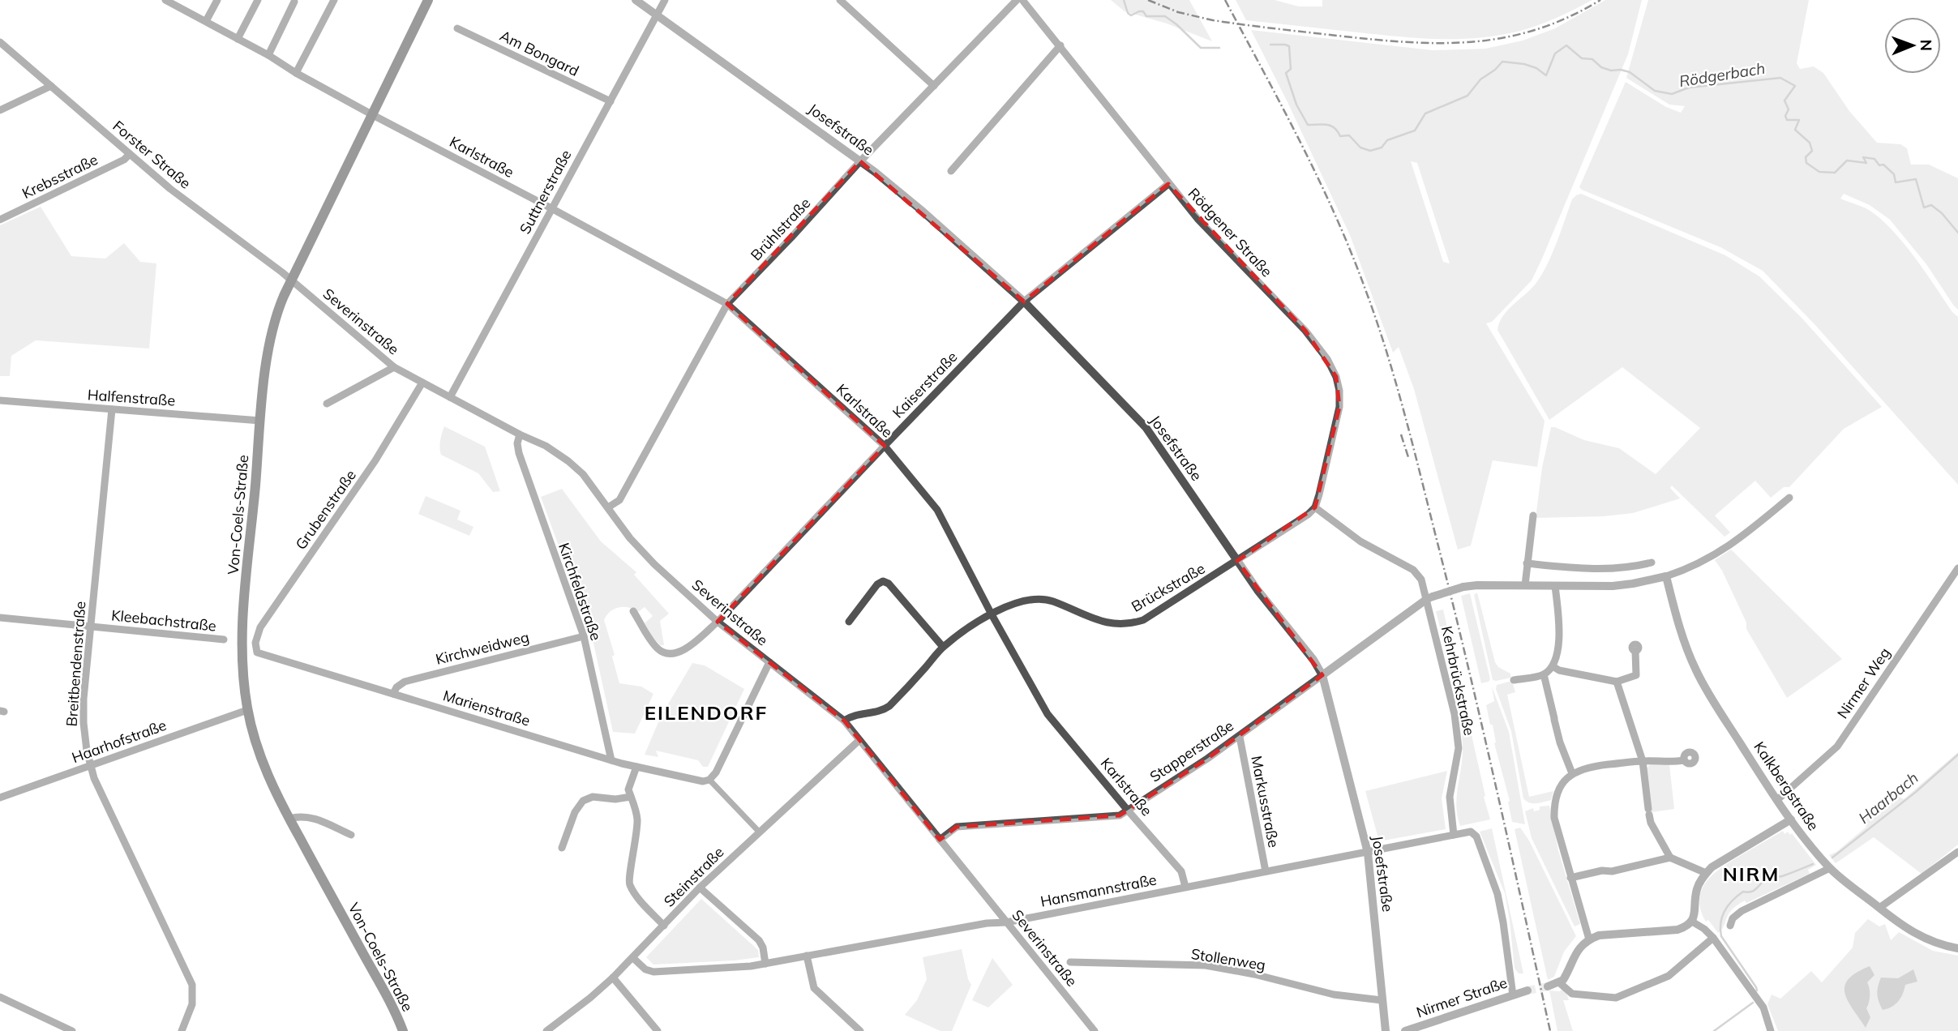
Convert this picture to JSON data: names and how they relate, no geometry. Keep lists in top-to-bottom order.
{
  "streets": {
    "main road": ["Von-Coels-Straße"],
    "street": [
      "Am Bongard",
      "Josefstraße",
      "Forster Straße",
      "Karlstraße",
      "Krebsstraße",
      "Suttnerstraße",
      "Brühlstraße",
      "Rödgener Straße",
      "Severinstraße",
      "Kaiserstraße",
      "Halfenstraße",
      "Grubenstraße",
      "Brückstraße",
      "Kirchfeldstraße",
      "Kleebachstraße",
      "Kirchweidweg",
      "Breitbendenstraße",
      "Kehrbrückstraße",
      "Nirmer Weg",
      "Marienstraße",
      "Haarhofstraße",
      "Stapperstraße",
      "Kalkbergstraße",
      "Markusstraße",
      "Steinstraße",
      "Hansmannstraße",
      "Stollenweg",
      "Nirmer Straße"
    ]
  },
  "crossings": [
    ["Am Bongard", "Suttnerstraße"],
    ["Josefstraße", "Suttnerstraße"],
    ["Josefstraße", "Brühlstraße"],
    ["Josefstraße", "Kaiserstraße"],
    ["Josefstraße", "Brückstraße"],
    ["Josefstraße", "Stapperstraße"],
    ["Josefstraße", "Hansmannstraße"],
    ["Josefstraße", "Stollenweg"],
    ["Forster Straße", "Krebsstraße"],
    ["Forster Straße", "Severinstraße"],
    ["Forster Straße", "Von-Coels-Straße"],
    ["Karlstraße", "Suttnerstraße"],
    ["Karlstraße", "Brühlstraße"],
    ["Karlstraße", "Kaiserstraße"],
    ["Karlstraße", "Von-Coels-Straße"],
    ["Karlstraße", "Brückstraße"],
    ["Karlstraße", "Stapperstraße"],
    ["Karlstraße", "Hansmannstraße"],
    ["Suttnerstraße", "Severinstraße"],
    ["Brühlstraße", "Severinstraße"],
    ["Rödgener Straße", "Kaiserstraße"],
    ["Rödgener Straße", "Brückstraße"],
    ["Severinstraße", "Kaiserstraße"],
    ["Severinstraße", "Grubenstraße"],
    ["Severinstraße", "Von-Coels-Straße"],
    ["Severinstraße", "Brückstraße"],
    ["Severinstraße", "Kirchfeldstraße"],
    ["Severinstraße", "Stapperstraße"],
    ["Severinstraße", "Steinstraße"],
    ["Severinstraße", "Hansmannstraße"],
    ["Halfenstraße", "Von-Coels-Straße"],
    ["Halfenstraße", "Breitbendenstraße"],
    ["Grubenstraße", "Marienstraße"],
    ["Von-Coels-Straße", "Haarhofstraße"],
    ["Kirchfeldstraße", "Kirchweidweg"],
    ["Kirchfeldstraße", "Marienstraße"],
    ["Kleebachstraße", "Breitbendenstraße"],
    ["Kirchweidweg", "Marienstraße"],
    ["Breitbendenstraße", "Haarhofstraße"],
    ["Kehrbrückstraße", "Stapperstraße"],
    ["Kehrbrückstraße", "Hansmannstraße"],
    ["Nirmer Weg", "Kalkbergstraße"],
    ["Stapperstraße", "Kalkbergstraße"],
    ["Stapperstraße", "Markusstraße"],
    ["Markusstraße", "Hansmannstraße"],
    ["Steinstraße", "Hansmannstraße"],
    ["Hansmannstraße", "Nirmer Straße"]
  ],
  "districts": ["EILENDORF", "NIRM"],
  "water": ["Rödgerbach", "Haarbach"],
  "north": "right"
}
